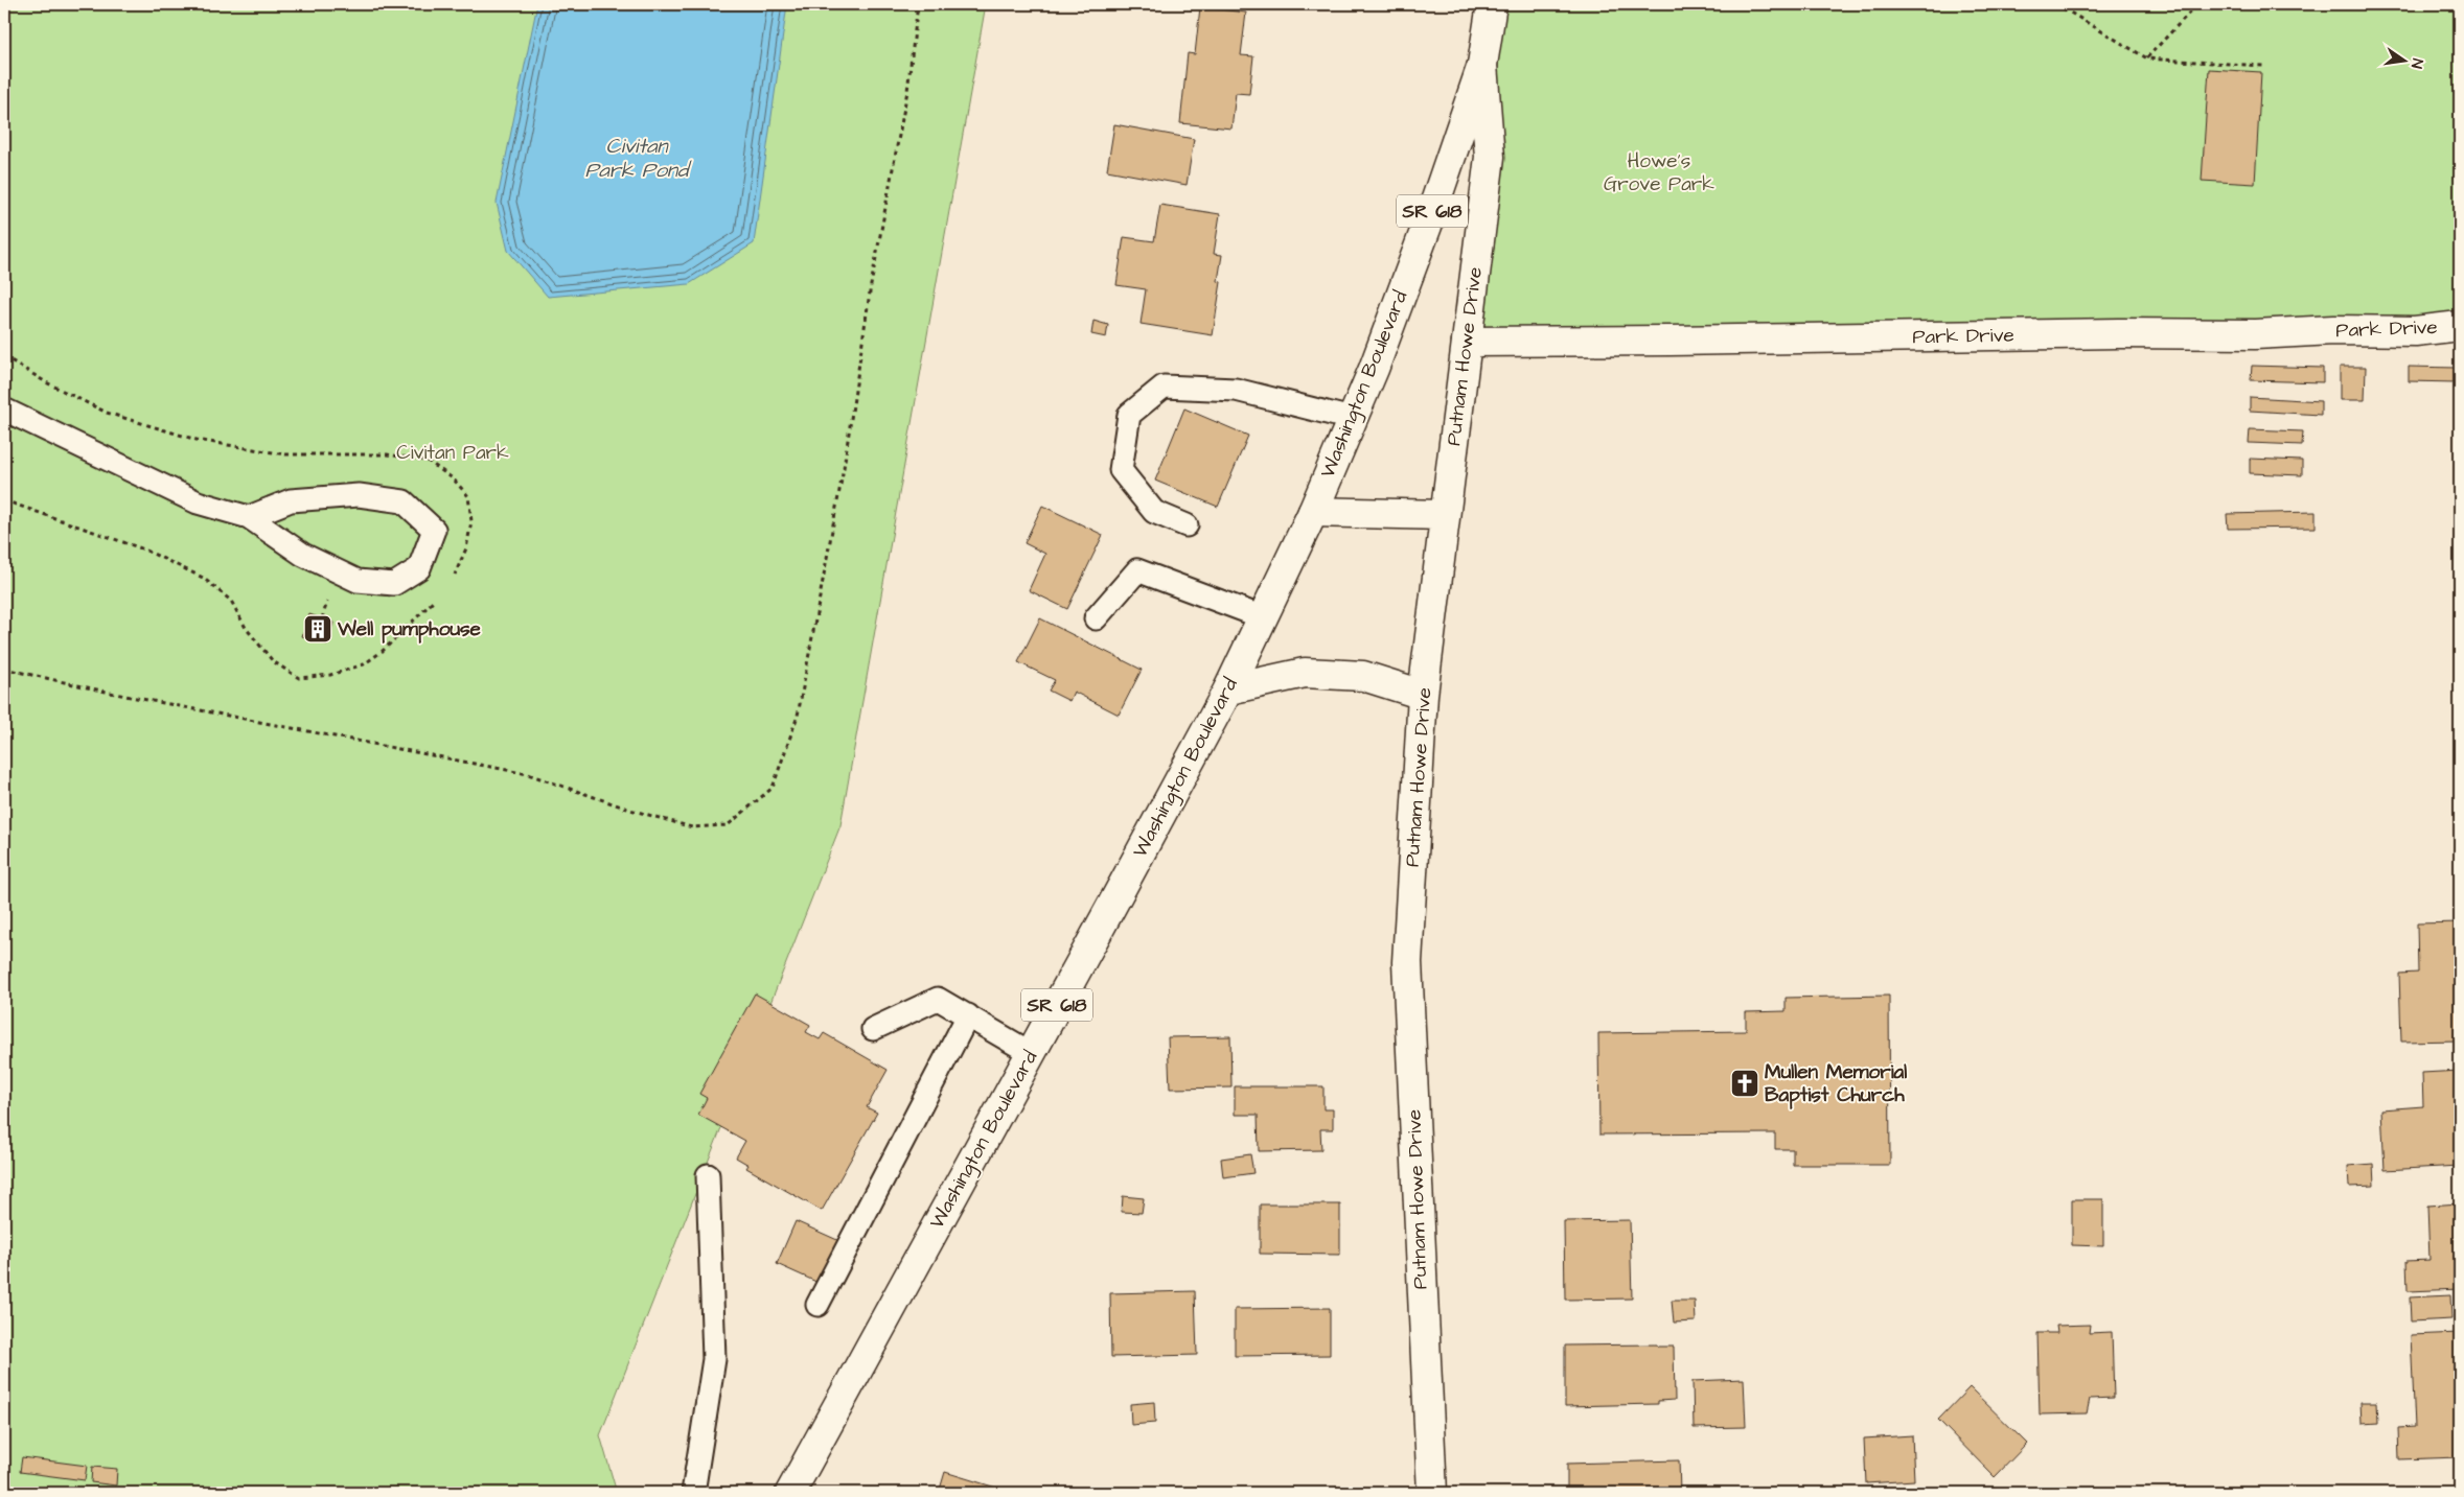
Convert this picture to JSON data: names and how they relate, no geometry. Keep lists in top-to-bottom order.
{
  "streets": {
    "street": [
      "SR 618",
      "Park Drive",
      "Putnam Howe Drive",
      "Washington Boulevard"
    ]
  },
  "crossings": [
    ["Park Drive", "Putnam Howe Drive"],
    ["Putnam Howe Drive", "Washington Boulevard"]
  ],
  "water": ["Civitan Park Pond"],
  "parks": ["Howe’s Grove Park", "Civitan Park"],
  "places": {
    "building": ["Well pumphouse"],
    "church": ["Mullen Memorial Baptist Church"]
  },
  "north": "right"
}
